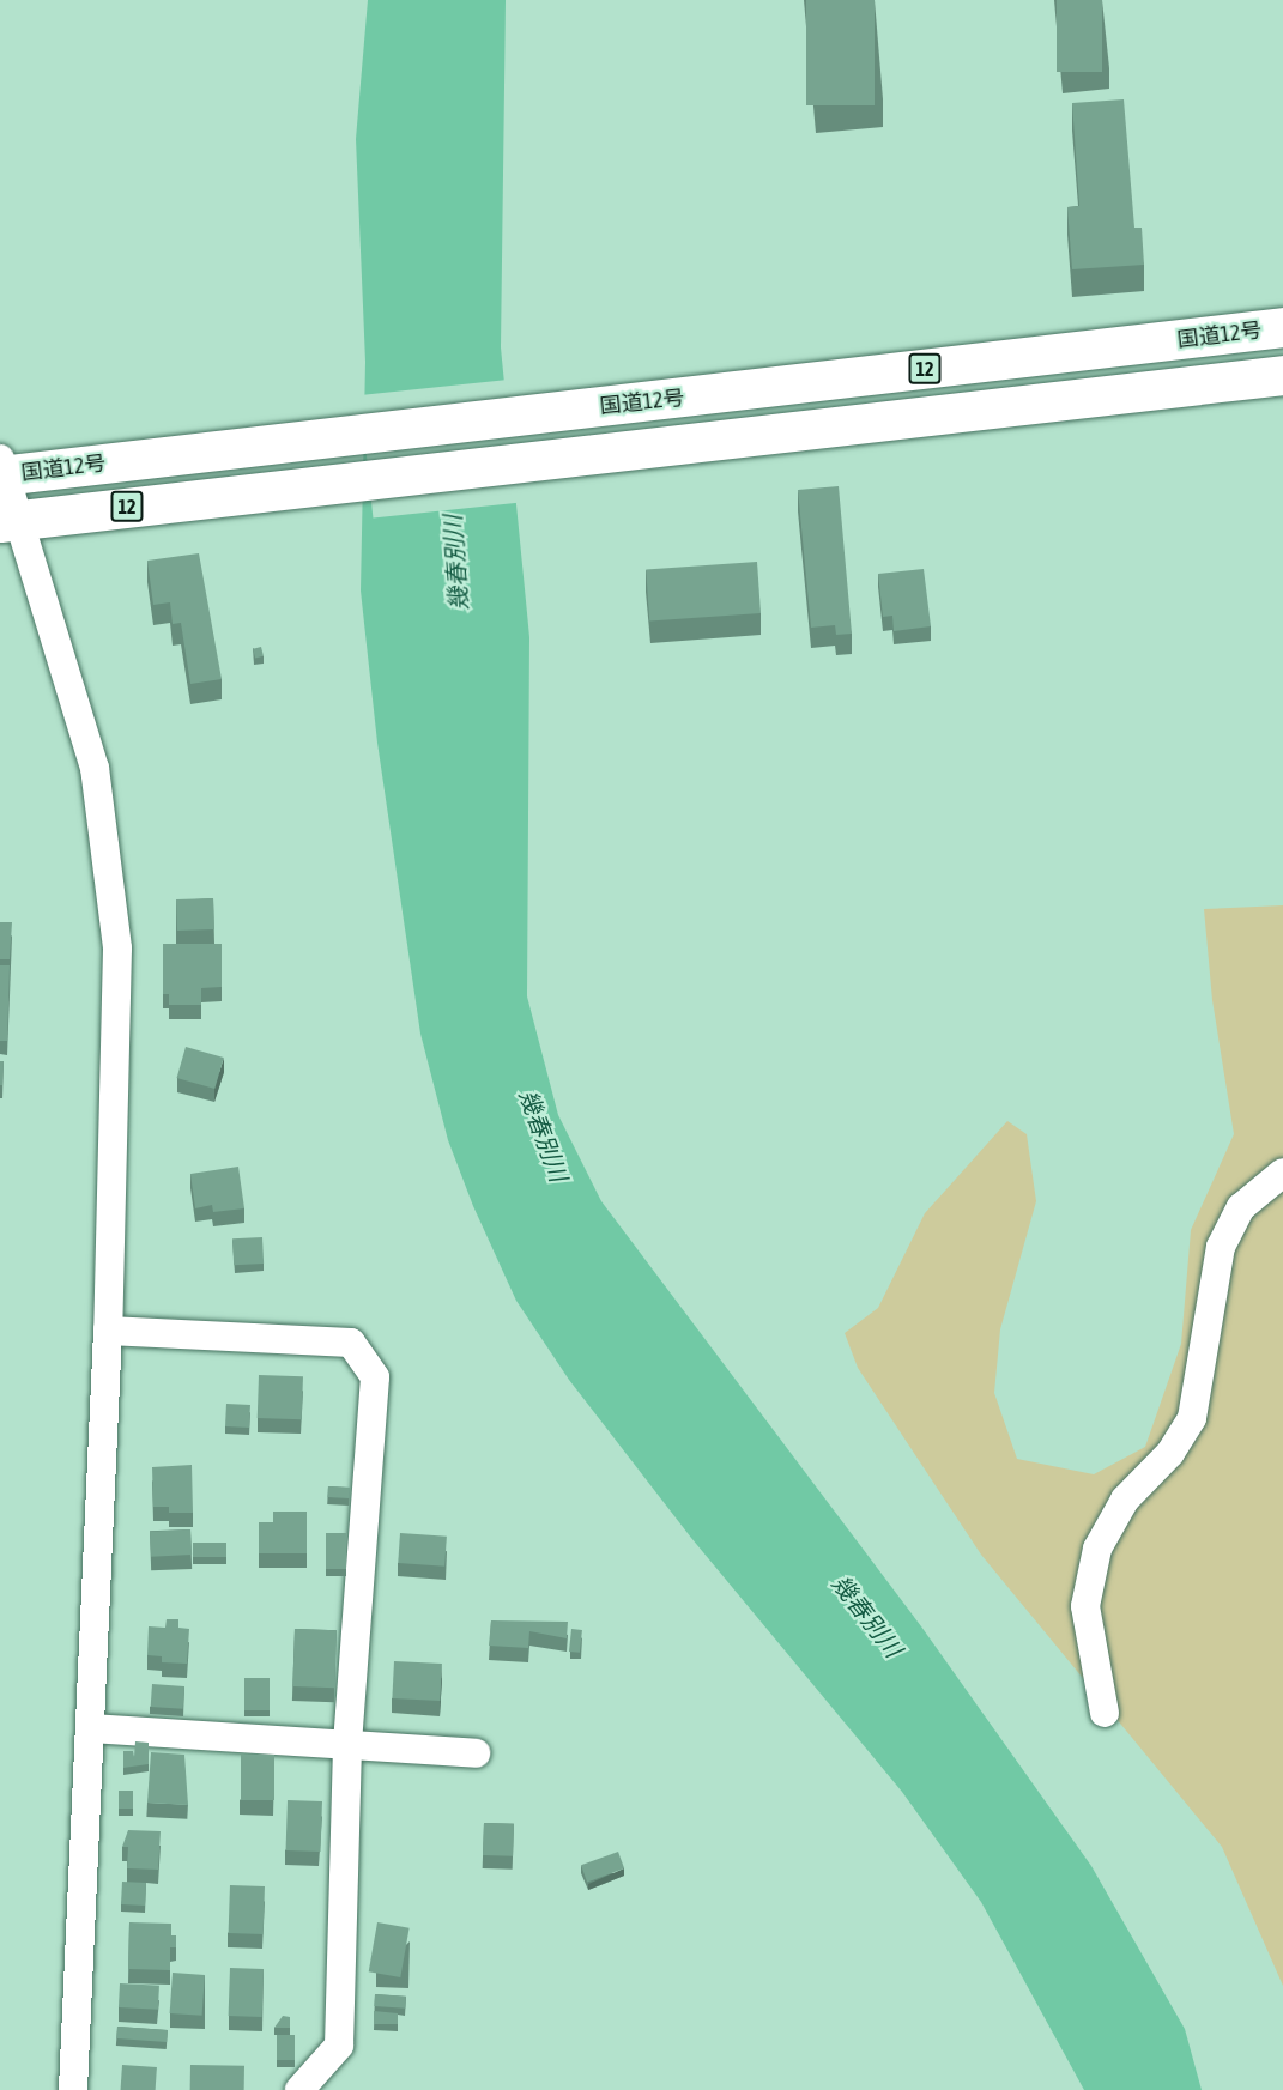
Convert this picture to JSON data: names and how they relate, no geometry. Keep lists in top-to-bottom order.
{
  "streets": {
    "highway": ["国道12号", "12"]
  },
  "water": ["幾春別川"]
}
